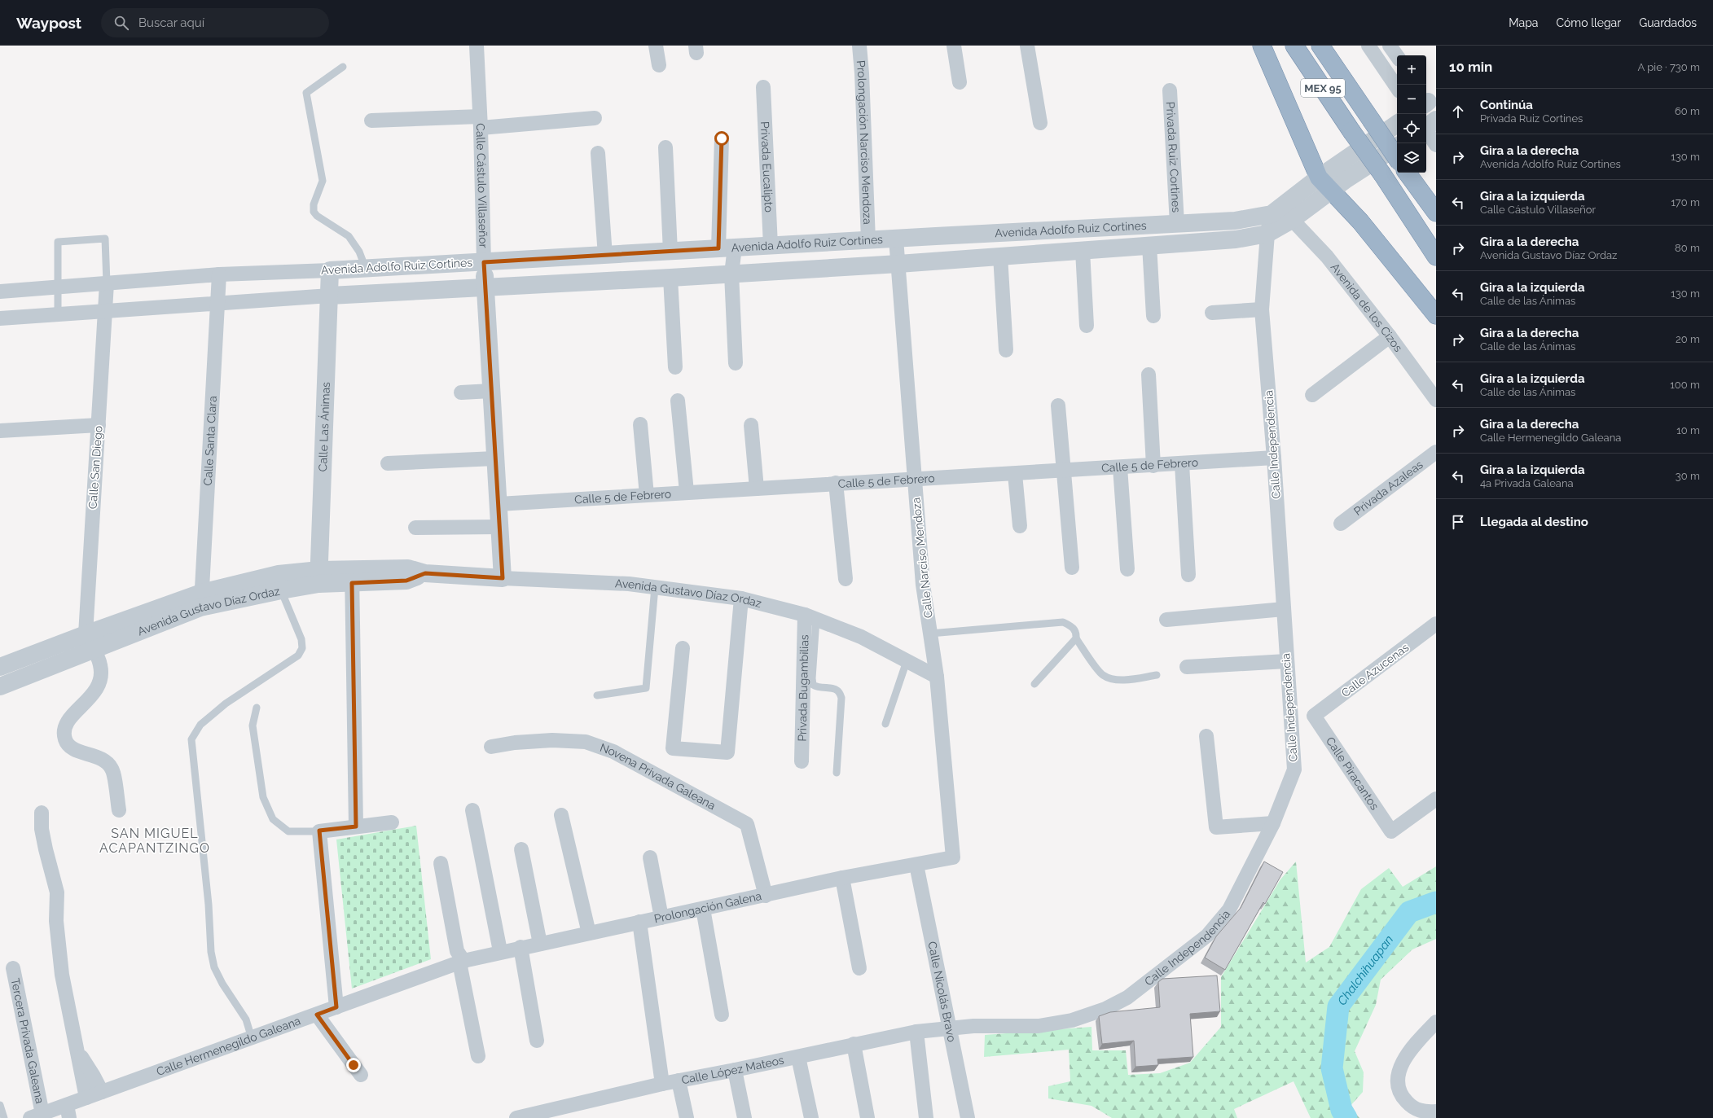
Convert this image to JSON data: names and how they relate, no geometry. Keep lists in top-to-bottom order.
{
  "streets": {
    "highway": ["MEX 95"],
    "street": [
      "Prolongación Narciso Mendoza",
      "Privada Ruiz Cortines",
      "Privada Eucalipto",
      "Calle Cástulo Villaseñor",
      "Avenida Adolfo Ruiz Cortines",
      "Avenida de los Cizos",
      "Calle Las Ánimas",
      "Calle Santa Clara",
      "Calle Independencia",
      "Calle 5 de Febrero",
      "Calle San Diego",
      "Privada Azaleas",
      "Calle Narciso Mendoza",
      "Avenida Gustavo Díaz Ordaz",
      "Calle Azucenas",
      "Privada Bugambilias",
      "Calle Piracantos",
      "Novena Privada Galeana",
      "Prolongación Galena",
      "Calle Nicolás Bravo",
      "Tercera Privada Galeana",
      "Calle Hermenegildo Galeana",
      "Calle López Mateos"
    ]
  },
  "crossings": [
    ["Prolongación Narciso Mendoza", "Avenida Adolfo Ruiz Cortines"],
    ["Privada Ruiz Cortines", "Avenida Adolfo Ruiz Cortines"],
    ["Privada Eucalipto", "Avenida Adolfo Ruiz Cortines"],
    ["Calle Cástulo Villaseñor", "Avenida Adolfo Ruiz Cortines"],
    ["Calle Cástulo Villaseñor", "Calle 5 de Febrero"],
    ["Calle Cástulo Villaseñor", "Avenida Gustavo Díaz Ordaz"],
    ["Avenida Adolfo Ruiz Cortines", "Avenida de los Cizos"],
    ["Avenida Adolfo Ruiz Cortines", "Calle Las Ánimas"],
    ["Avenida Adolfo Ruiz Cortines", "Calle Santa Clara"],
    ["Avenida Adolfo Ruiz Cortines", "Calle Independencia"],
    ["Avenida Adolfo Ruiz Cortines", "Calle San Diego"],
    ["Avenida Adolfo Ruiz Cortines", "Calle Narciso Mendoza"],
    ["Calle Las Ánimas", "Avenida Gustavo Díaz Ordaz"],
    ["Calle Santa Clara", "Avenida Gustavo Díaz Ordaz"],
    ["Calle Independencia", "Calle 5 de Febrero"],
    ["Calle Independencia", "Calle Nicolás Bravo"],
    ["Calle Independencia", "Calle López Mateos"],
    ["Calle 5 de Febrero", "Calle Narciso Mendoza"],
    ["Calle San Diego", "Avenida Gustavo Díaz Ordaz"],
    ["Calle Narciso Mendoza", "Avenida Gustavo Díaz Ordaz"],
    ["Calle Narciso Mendoza", "Prolongación Galena"],
    ["Avenida Gustavo Díaz Ordaz", "Privada Bugambilias"],
    ["Calle Azucenas", "Calle Piracantos"],
    ["Novena Privada Galeana", "Prolongación Galena"],
    ["Prolongación Galena", "Calle Nicolás Bravo"],
    ["Prolongación Galena", "Calle Hermenegildo Galeana"],
    ["Calle Nicolás Bravo", "Calle López Mateos"],
    ["Tercera Privada Galeana", "Calle Hermenegildo Galeana"]
  ],
  "districts": ["SAN MIGUEL ACAPANTZINGO"],
  "water": ["Chalchihuapan"],
  "page": {
    "header": "Waypost",
    "search": "Buscar aquí",
    "nav": ["Mapa", "Cómo llegar", "Guardados"],
    "heading": ["10 min", "A pie · 730 m"],
    "map_buttons": ["+", "−"],
    "list": [
      ["Continúa", "Privada Ruiz Cortines", "60 m"],
      ["Gira a la derecha", "Avenida Adolfo Ruiz Cortines", "130 m"],
      ["Gira a la izquierda", "Calle Cástulo Villaseñor", "170 m"],
      ["Gira a la derecha", "Avenida Gustavo Díaz Ordaz", "80 m"],
      ["Gira a la izquierda", "Calle de las Ánimas", "130 m"],
      ["Gira a la derecha", "Calle de las Ánimas", "20 m"],
      ["Gira a la izquierda", "Calle de las Ánimas", "100 m"],
      ["Gira a la derecha", "Calle Hermenegildo Galeana", "10 m"],
      ["Gira a la izquierda", "4a Privada Galeana", "30 m"],
      "Llegada al destino"
    ]
  }
}
